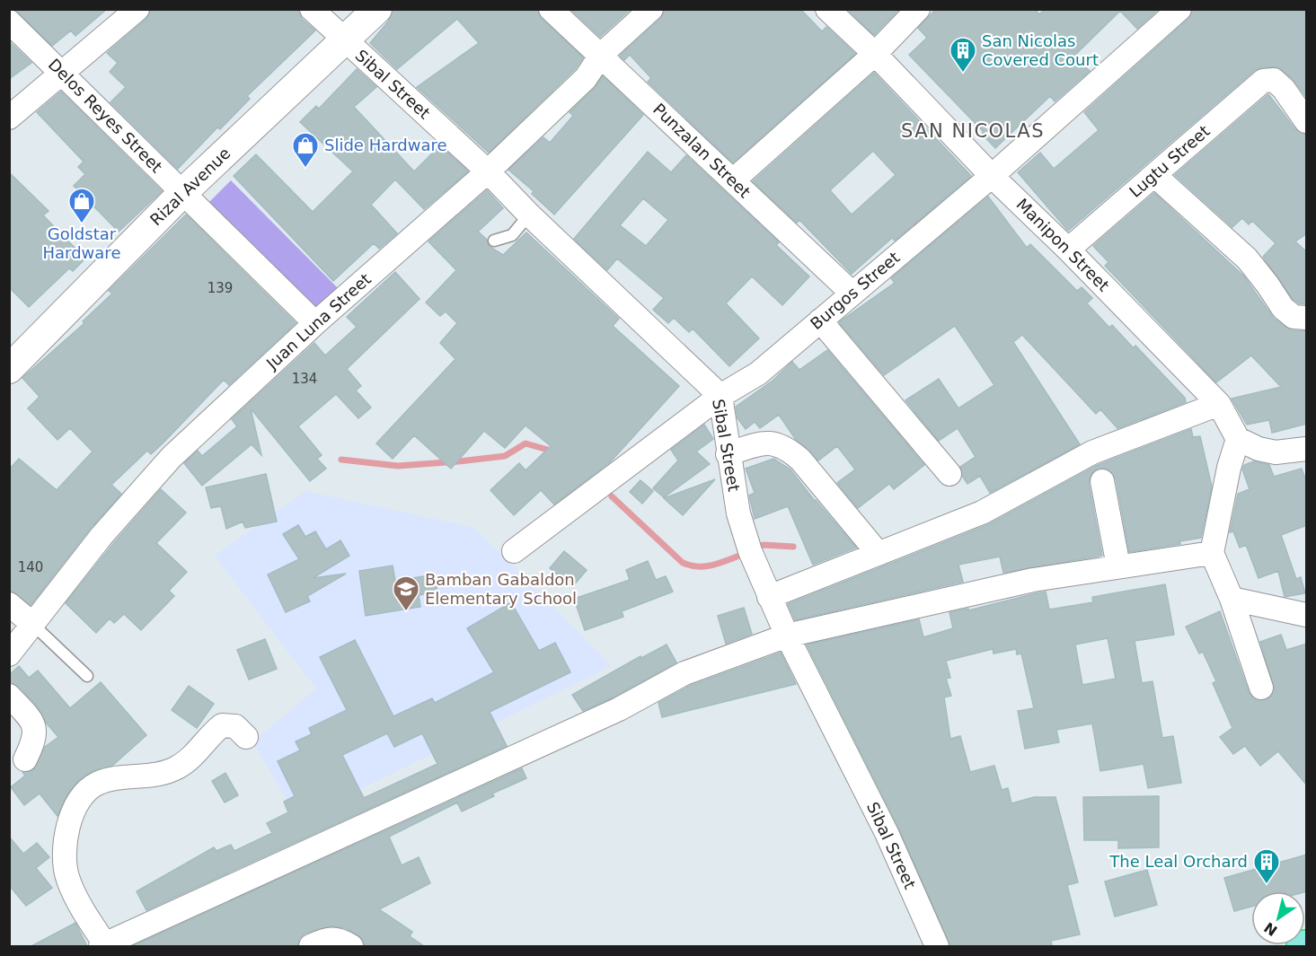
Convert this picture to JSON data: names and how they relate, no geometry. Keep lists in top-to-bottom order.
{
  "streets": {
    "street": [
      "Sibal Street",
      "Delos Reyes Street",
      "Punzalan Street",
      "Lugtu Street",
      "Rizal Avenue",
      "Manipon Street",
      "Burgos Street",
      "Juan Luna Street"
    ]
  },
  "crossings": [
    ["Sibal Street", "Rizal Avenue"],
    ["Sibal Street", "Burgos Street"],
    ["Sibal Street", "Juan Luna Street"],
    ["Delos Reyes Street", "Rizal Avenue"],
    ["Delos Reyes Street", "Juan Luna Street"],
    ["Punzalan Street", "Burgos Street"],
    ["Punzalan Street", "Juan Luna Street"],
    ["Lugtu Street", "Manipon Street"],
    ["Manipon Street", "Burgos Street"]
  ],
  "districts": ["SAN NICOLAS"],
  "places": {
    "building": ["San Nicolas Covered Court", "The Leal Orchard"],
    "shop": ["Slide Hardware", "Goldstar Hardware"],
    "school or university": ["Bamban Gabaldon Elementary School"]
  },
  "house_numbers": ["139", "134", "140"],
  "north": "bottom left"
}
